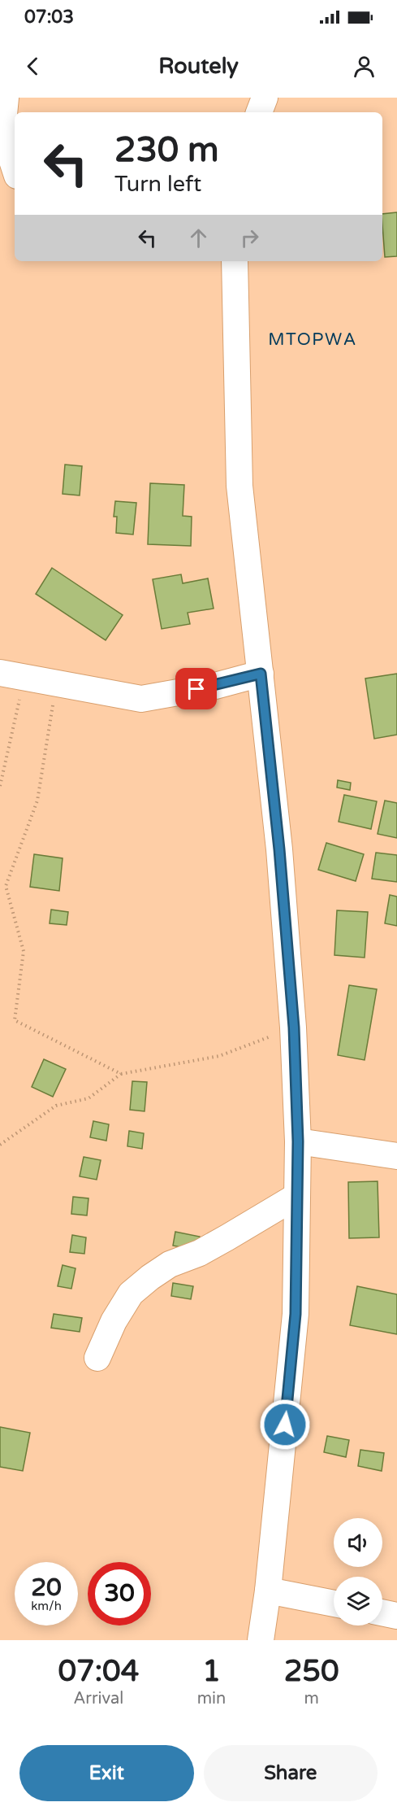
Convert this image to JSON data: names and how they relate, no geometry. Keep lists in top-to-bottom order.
{
  "districts": ["MTOPWA"],
  "page": {
    "status": "07:03",
    "header": "Routely",
    "turn": ["230 m", "Turn left"],
    "speed": "20 km/h",
    "limit": "30",
    "eta": [
      "07:04",
      "Arrival",
      "1",
      "min",
      "250",
      "m"
    ],
    "buttons": ["Exit", "Share"]
  }
}
